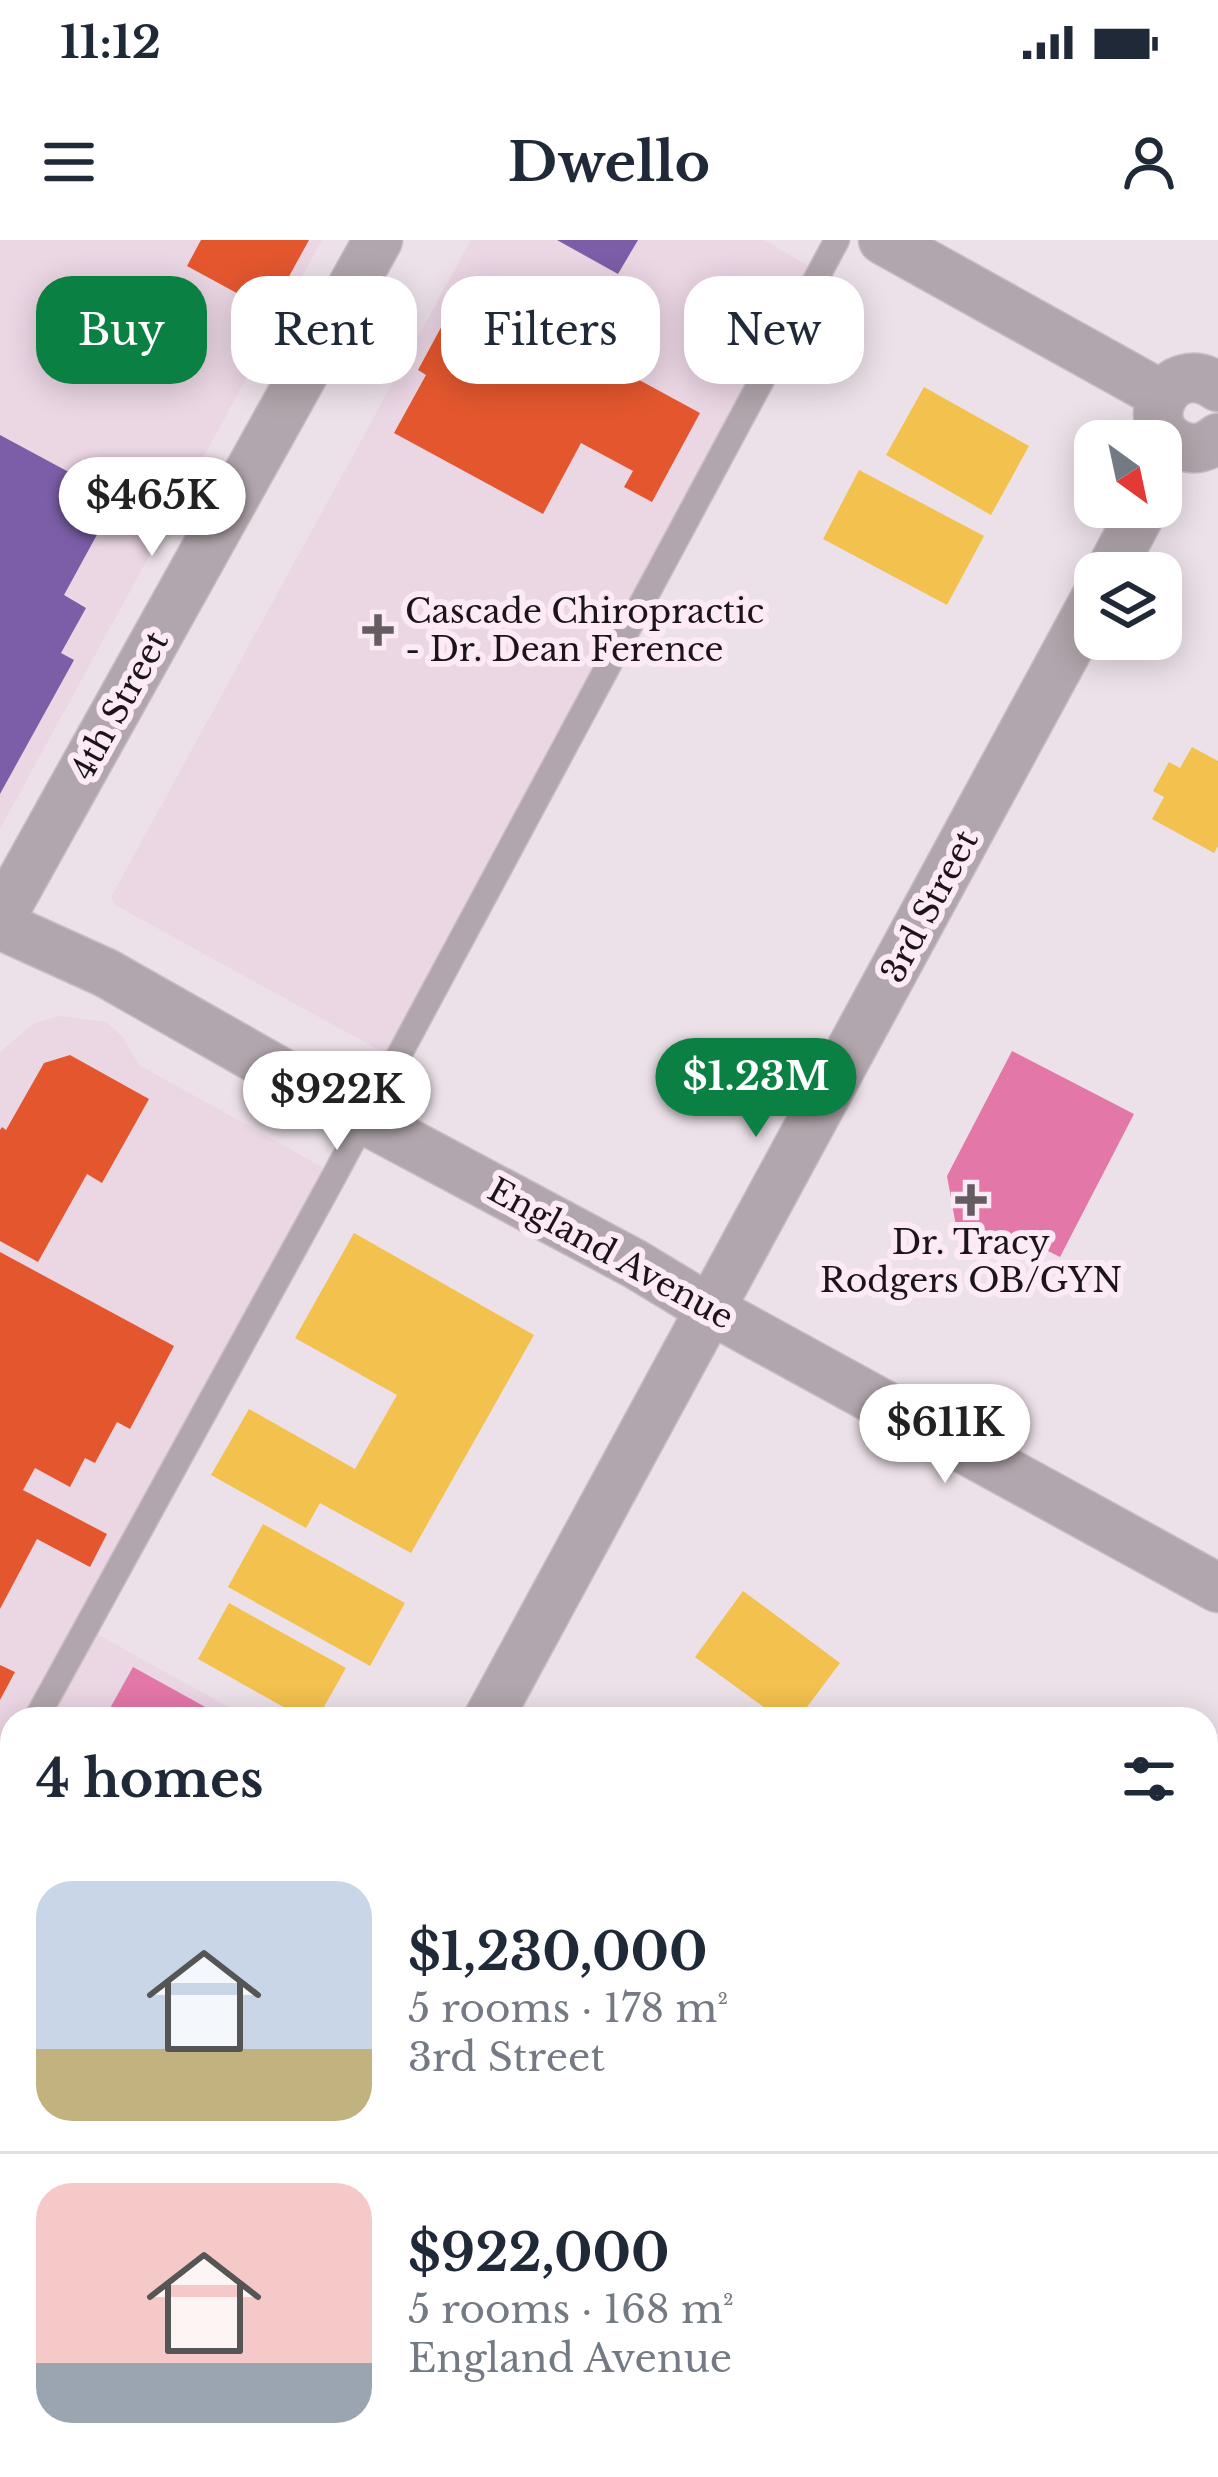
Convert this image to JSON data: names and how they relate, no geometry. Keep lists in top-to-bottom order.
{
  "streets": {
    "street": ["4th Street", "3rd Street", "England Avenue"]
  },
  "crossings": [
    ["4th Street", "England Avenue"],
    ["3rd Street", "England Avenue"]
  ],
  "places": {
    "health": ["Cascade Chiropractic - Dr. Dean Ference", "Dr. Tracy Rodgers OB/GYN"]
  },
  "north": "bottom right",
  "page": {
    "status": "11:12",
    "header": "Dwello",
    "chip": [
      "Buy",
      "Rent",
      "Filters",
      "New"
    ],
    "price": [
      "$465K",
      "$1.23M",
      "$922K",
      "$611K"
    ],
    "heading": "4 homes",
    "list": [
      {
        "name": "$1,230,000",
        "note": "5 rooms · 178 m² · 3rd Street"
      },
      {
        "name": "$922,000",
        "note": "5 rooms · 168 m² · England Avenue"
      }
    ]
  }
}
